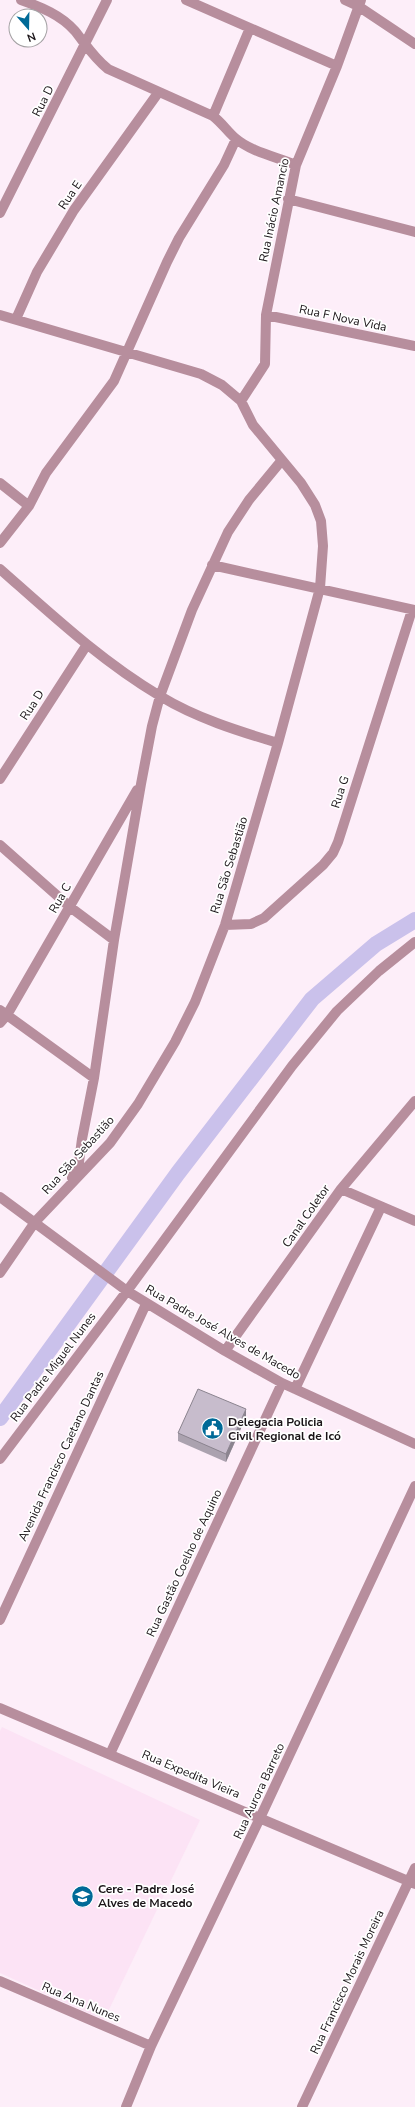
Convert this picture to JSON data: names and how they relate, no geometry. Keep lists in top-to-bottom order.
{
  "streets": {
    "street": [
      "Rua D",
      "Rua E",
      "Rua Inácio Amancio",
      "Rua F Nova Vida",
      "Rua G",
      "Rua São Sebastião",
      "Rua C",
      "Canal Coletor",
      "Rua Padre José Alves de Macedo",
      "Rua Padre Miguel Nunes",
      "Avenida Francisco Caetano Dantas",
      "Rua Gastão Coelho de Aquino",
      "Rua Expedita Vieira",
      "Rua Aurora Barreto",
      "Rua Francisco Morais Moreira",
      "Rua Ana Nunes"
    ]
  },
  "crossings": [
    ["Rua Inácio Amancio", "Rua F Nova Vida"],
    ["Rua Inácio Amancio", "Rua São Sebastião"],
    ["Rua G", "Rua São Sebastião"],
    ["Rua São Sebastião", "Rua Padre José Alves de Macedo"],
    ["Canal Coletor", "Rua Padre José Alves de Macedo"],
    ["Rua Padre José Alves de Macedo", "Rua Padre Miguel Nunes"],
    ["Rua Padre José Alves de Macedo", "Avenida Francisco Caetano Dantas"],
    ["Rua Padre José Alves de Macedo", "Rua Gastão Coelho de Aquino"],
    ["Rua Gastão Coelho de Aquino", "Rua Expedita Vieira"],
    ["Rua Expedita Vieira", "Rua Aurora Barreto"],
    ["Rua Expedita Vieira", "Rua Francisco Morais Moreira"],
    ["Rua Aurora Barreto", "Rua Ana Nunes"]
  ],
  "places": {
    "public building": ["Delegacia Policia Civil Regional de Icó"],
    "school or university": ["Cere - Padre José Alves de Macedo"]
  },
  "north": "bottom"
}
